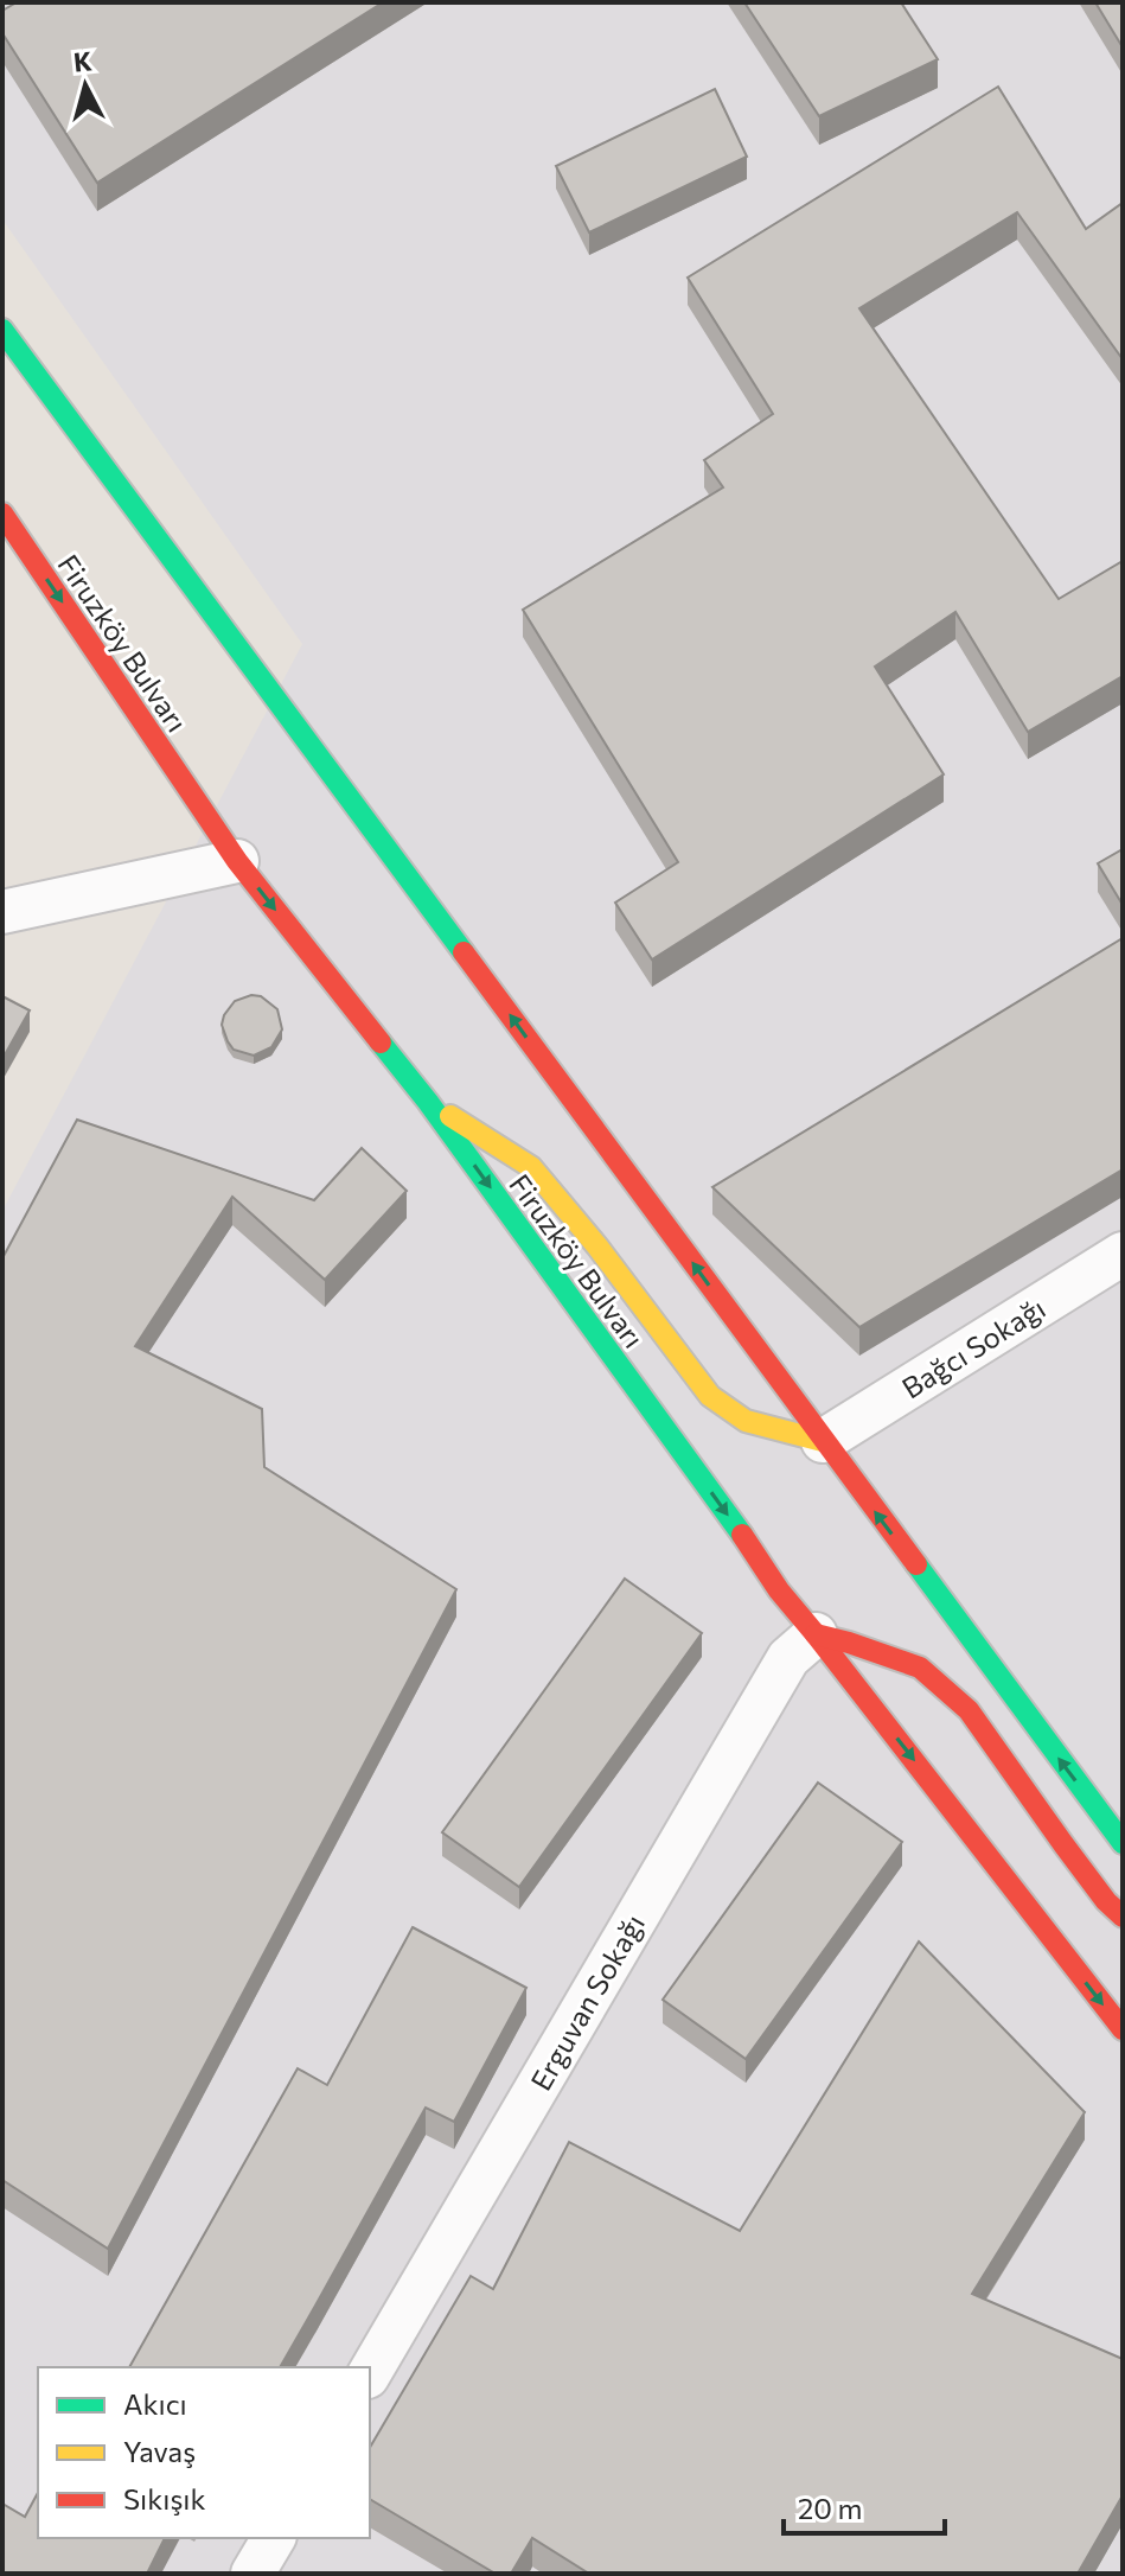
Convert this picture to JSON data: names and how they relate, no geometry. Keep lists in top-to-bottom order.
{
  "streets": {
    "main road": ["Firuzköy Bulvarı"],
    "street": ["Bağcı Sokağı", "Erguvan Sokağı"]
  },
  "crossings": [
    ["Firuzköy Bulvarı", "Erguvan Sokağı"]
  ],
  "legend": ["Akıcı", "Yavaş", "Sıkışık"],
  "scale_bar": "20 m",
  "north": "top"
}
